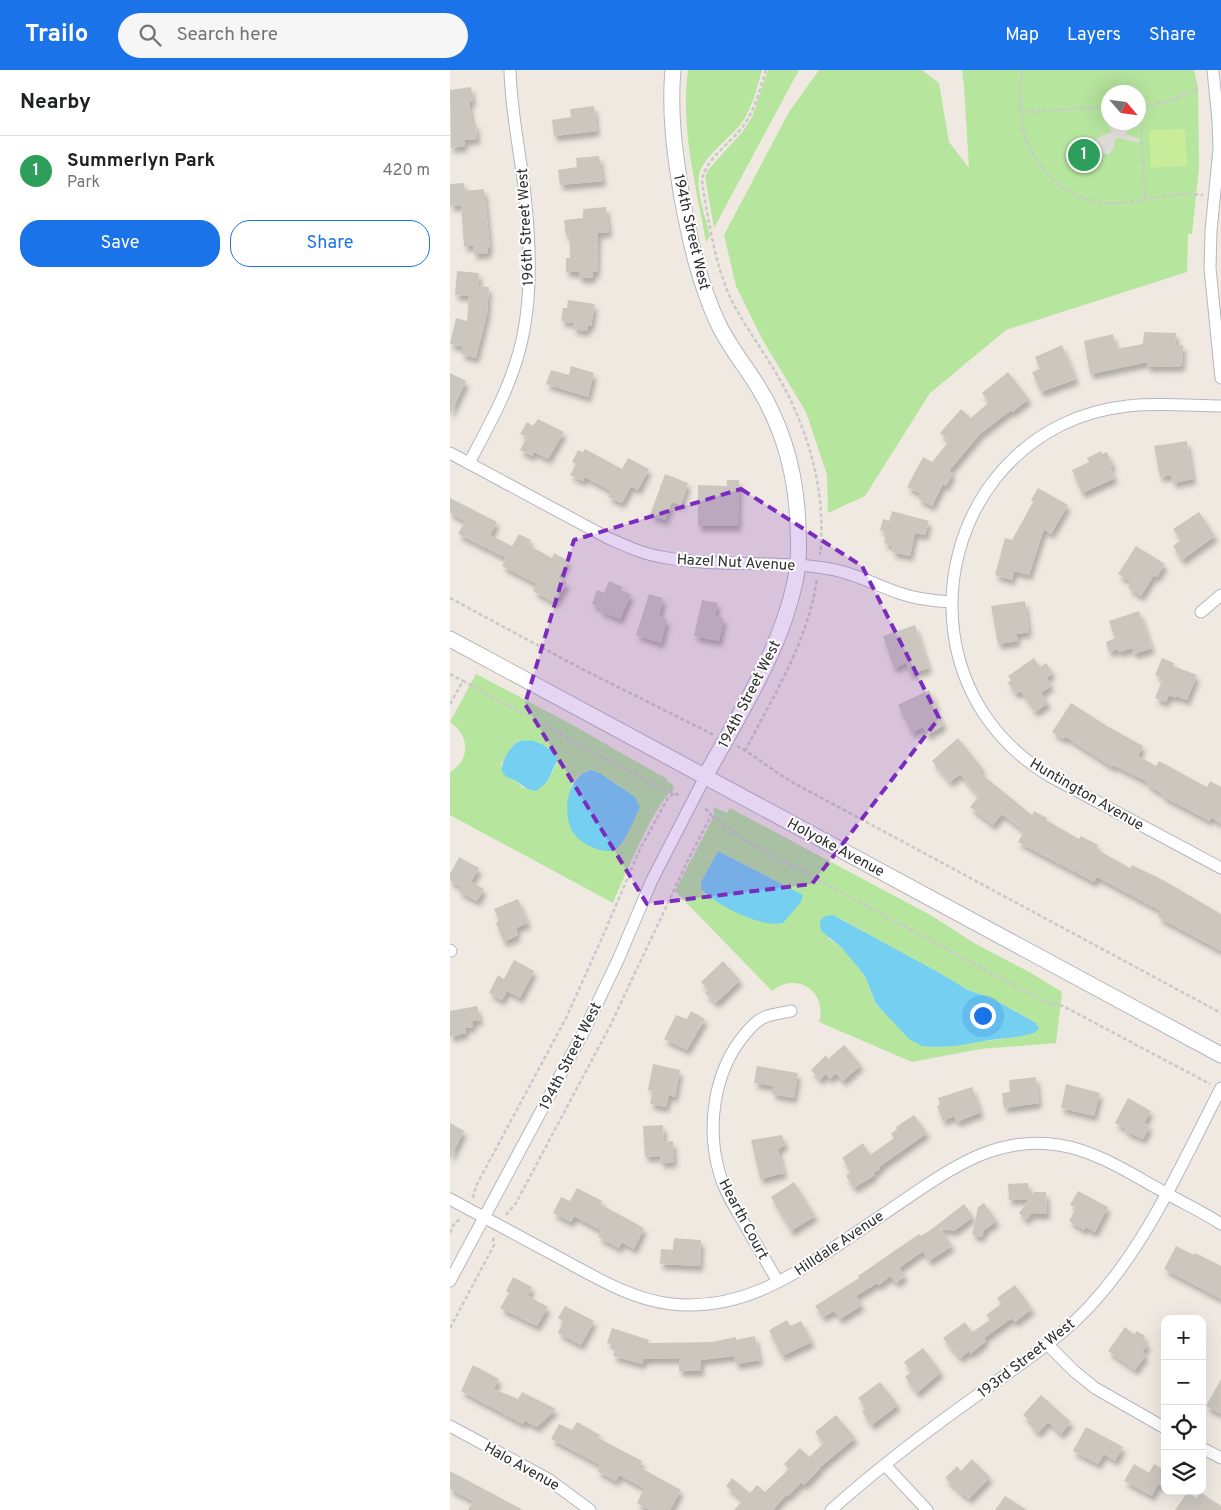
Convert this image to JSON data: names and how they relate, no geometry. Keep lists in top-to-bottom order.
{
  "streets": {
    "street": [
      "196th Street West",
      "194th Street West",
      "Hazel Nut Avenue",
      "Huntington Avenue",
      "Holyoke Avenue",
      "Hearth Court",
      "Hilldale Avenue",
      "193rd Street West",
      "Halo Avenue"
    ]
  },
  "crossings": [
    ["196th Street West", "Hazel Nut Avenue"],
    ["194th Street West", "Hazel Nut Avenue"],
    ["194th Street West", "Holyoke Avenue"],
    ["194th Street West", "Hilldale Avenue"],
    ["Hazel Nut Avenue", "Huntington Avenue"],
    ["Hearth Court", "Hilldale Avenue"],
    ["Hilldale Avenue", "193rd Street West"]
  ],
  "north": "bottom right",
  "page": {
    "header": "Trailo",
    "search": "Search here",
    "nav": ["Map", "Layers", "Share"],
    "heading": "Nearby",
    "list": [
      {
        "mark": "1",
        "name": "Summerlyn Park",
        "note": "Park",
        "value": "420 m"
      }
    ],
    "pins": "1",
    "buttons": ["Save", "Share"],
    "map_buttons": ["+", "−"]
  }
}
